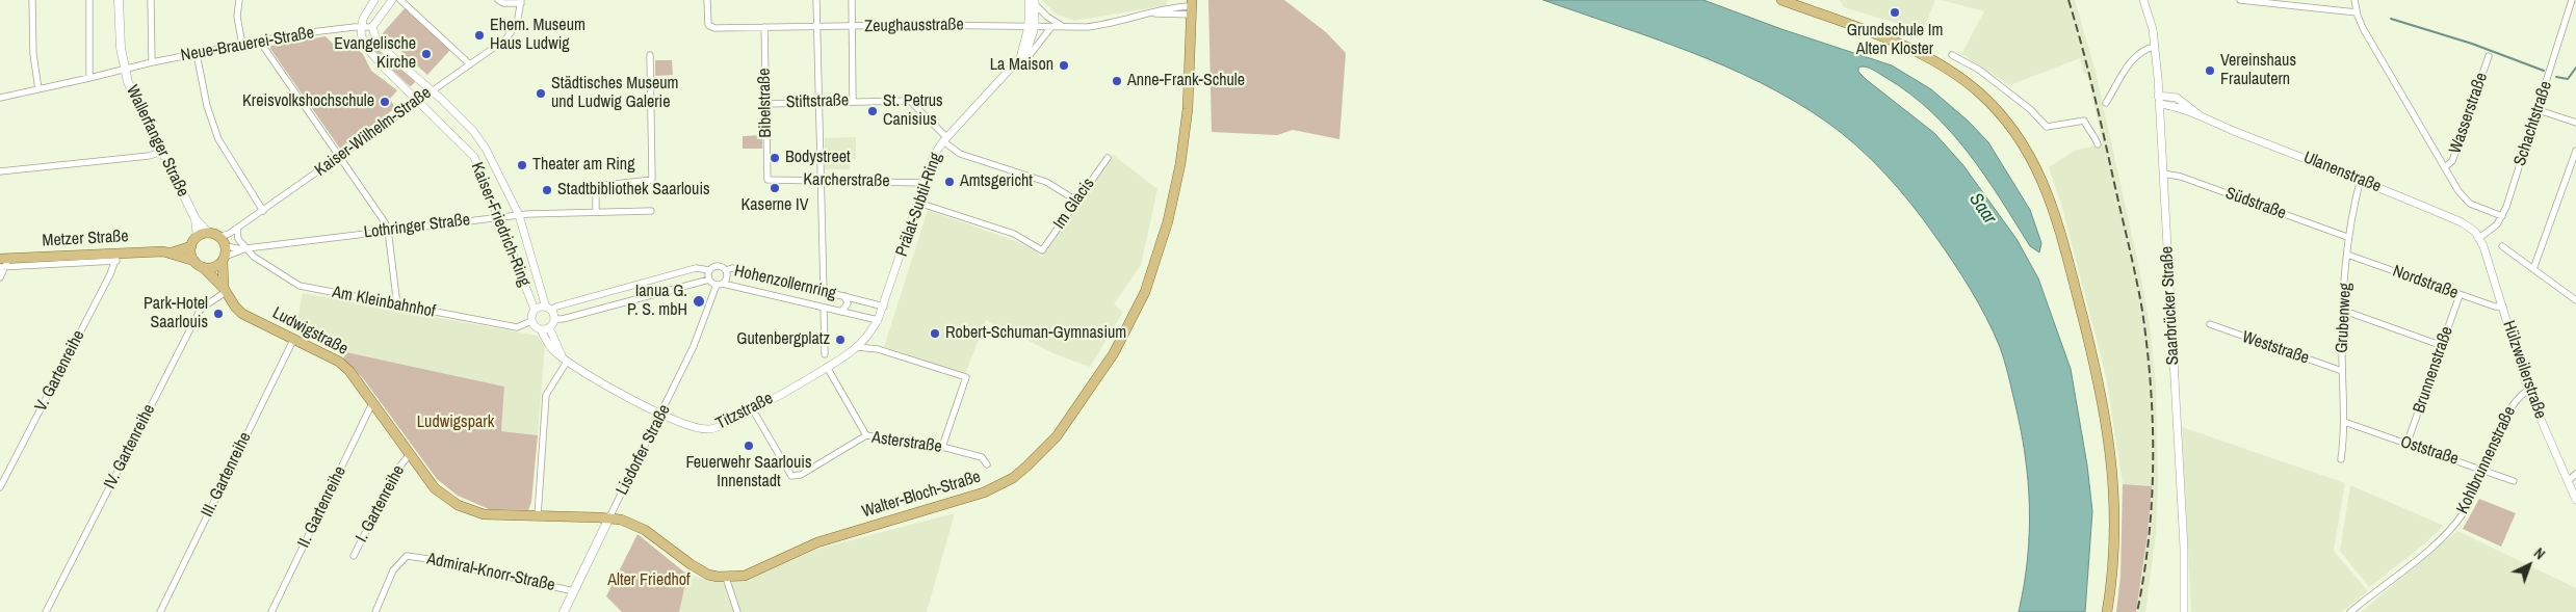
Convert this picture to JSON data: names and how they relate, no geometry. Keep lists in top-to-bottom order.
{
  "streets": {
    "main road": [
      "Wallerfanger Straße",
      "Metzer Straße",
      "Ludwigstraße",
      "Lisdorfer Straße",
      "Walter-Bloch-Straße"
    ],
    "street": [
      "Zeughausstraße",
      "Neue-Brauerei-Straße",
      "Stiftstraße",
      "Bibelstraße",
      "Wasserstraße",
      "Schachtstraße",
      "Kaiser-Wilhelm-Straße",
      "Ulanenstraße",
      "Karcherstraße",
      "Im Glacis",
      "Südstraße",
      "Prälat-Subtil-Ring",
      "Kaiser-Friedrich-Ring",
      "Lothringer Straße",
      "Hohenzollernring",
      "Nordstraße",
      "Am Kleinbahnhof",
      "Saarbrücker Straße",
      "Grubenweg",
      "Weststraße",
      "Brunnenstraße",
      "Hülzweilerstraße",
      "V. Gartenreihe",
      "Titzstraße",
      "Asterstraße",
      "IV. Gartenreihe",
      "Oststraße",
      "Kohlbrunnenstraße",
      "III. Gartenreihe",
      "I. Gartenreihe",
      "II. Gartenreihe",
      "Admiral-Knorr-Straße"
    ]
  },
  "crossings": [
    ["Zeughausstraße", "Bibelstraße"],
    ["Zeughausstraße", "Prälat-Subtil-Ring"],
    ["Zeughausstraße", "Walter-Bloch-Straße"],
    ["Neue-Brauerei-Straße", "Wallerfanger Straße"],
    ["Neue-Brauerei-Straße", "Kaiser-Friedrich-Ring"],
    ["Stiftstraße", "Bibelstraße"],
    ["Stiftstraße", "Im Glacis"],
    ["Stiftstraße", "Prälat-Subtil-Ring"],
    ["Bibelstraße", "Karcherstraße"],
    ["Schachtstraße", "Ulanenstraße"],
    ["Schachtstraße", "Hülzweilerstraße"],
    ["Kaiser-Wilhelm-Straße", "Wallerfanger Straße"],
    ["Kaiser-Wilhelm-Straße", "Kaiser-Friedrich-Ring"],
    ["Kaiser-Wilhelm-Straße", "Lothringer Straße"],
    ["Kaiser-Wilhelm-Straße", "Metzer Straße"],
    ["Kaiser-Wilhelm-Straße", "Ludwigstraße"],
    ["Wallerfanger Straße", "Lothringer Straße"],
    ["Wallerfanger Straße", "Metzer Straße"],
    ["Wallerfanger Straße", "Ludwigstraße"],
    ["Ulanenstraße", "Saarbrücker Straße"],
    ["Ulanenstraße", "Grubenweg"],
    ["Ulanenstraße", "Hülzweilerstraße"],
    ["Karcherstraße", "Prälat-Subtil-Ring"],
    ["Im Glacis", "Prälat-Subtil-Ring"],
    ["Südstraße", "Saarbrücker Straße"],
    ["Südstraße", "Grubenweg"],
    ["Prälat-Subtil-Ring", "Hohenzollernring"],
    ["Prälat-Subtil-Ring", "Titzstraße"],
    ["Kaiser-Friedrich-Ring", "Lothringer Straße"],
    ["Kaiser-Friedrich-Ring", "Am Kleinbahnhof"],
    ["Kaiser-Friedrich-Ring", "Titzstraße"],
    ["Lothringer Straße", "Metzer Straße"],
    ["Lothringer Straße", "Am Kleinbahnhof"],
    ["Lothringer Straße", "Ludwigstraße"],
    ["Metzer Straße", "Ludwigstraße"],
    ["Metzer Straße", "V. Gartenreihe"],
    ["Hohenzollernring", "Lisdorfer Straße"],
    ["Nordstraße", "Grubenweg"],
    ["Nordstraße", "Brunnenstraße"],
    ["Nordstraße", "Hülzweilerstraße"],
    ["Am Kleinbahnhof", "Titzstraße"],
    ["Grubenweg", "Weststraße"],
    ["Grubenweg", "Oststraße"],
    ["Ludwigstraße", "IV. Gartenreihe"],
    ["Ludwigstraße", "Lisdorfer Straße"],
    ["Ludwigstraße", "III. Gartenreihe"],
    ["Ludwigstraße", "Walter-Bloch-Straße"],
    ["Ludwigstraße", "I. Gartenreihe"],
    ["Ludwigstraße", "II. Gartenreihe"],
    ["Brunnenstraße", "Oststraße"],
    ["Hülzweilerstraße", "Kohlbrunnenstraße"],
    ["Titzstraße", "Asterstraße"],
    ["Titzstraße", "Lisdorfer Straße"],
    ["Lisdorfer Straße", "Walter-Bloch-Straße"],
    ["Lisdorfer Straße", "Admiral-Knorr-Straße"],
    ["Oststraße", "Kohlbrunnenstraße"]
  ],
  "water": ["Saar"],
  "parks": ["Ludwigspark", "Alter Friedhof"],
  "places": [
    "Grundschule Im Alten Kloster",
    "Ehem. Museum Haus Ludwig",
    "Evangelische Kirche",
    "La Maison",
    "Vereinshaus Fraulautern",
    "Anne-Frank-Schule",
    "Städtisches Museum und Ludwig Galerie",
    "Kreisvolkshochschule",
    "St. Petrus Canisius",
    "Bodystreet",
    "Theater am Ring",
    "Amtsgericht",
    "Kaserne IV",
    "Stadtbibliothek Saarlouis",
    "Ianua G. P. S. mbH",
    "Park-Hotel Saarlouis",
    "Robert-Schuman-Gymnasium",
    "Gutenbergplatz",
    "Feuerwehr Saarlouis Innenstadt"
  ],
  "north": "top right"
}
